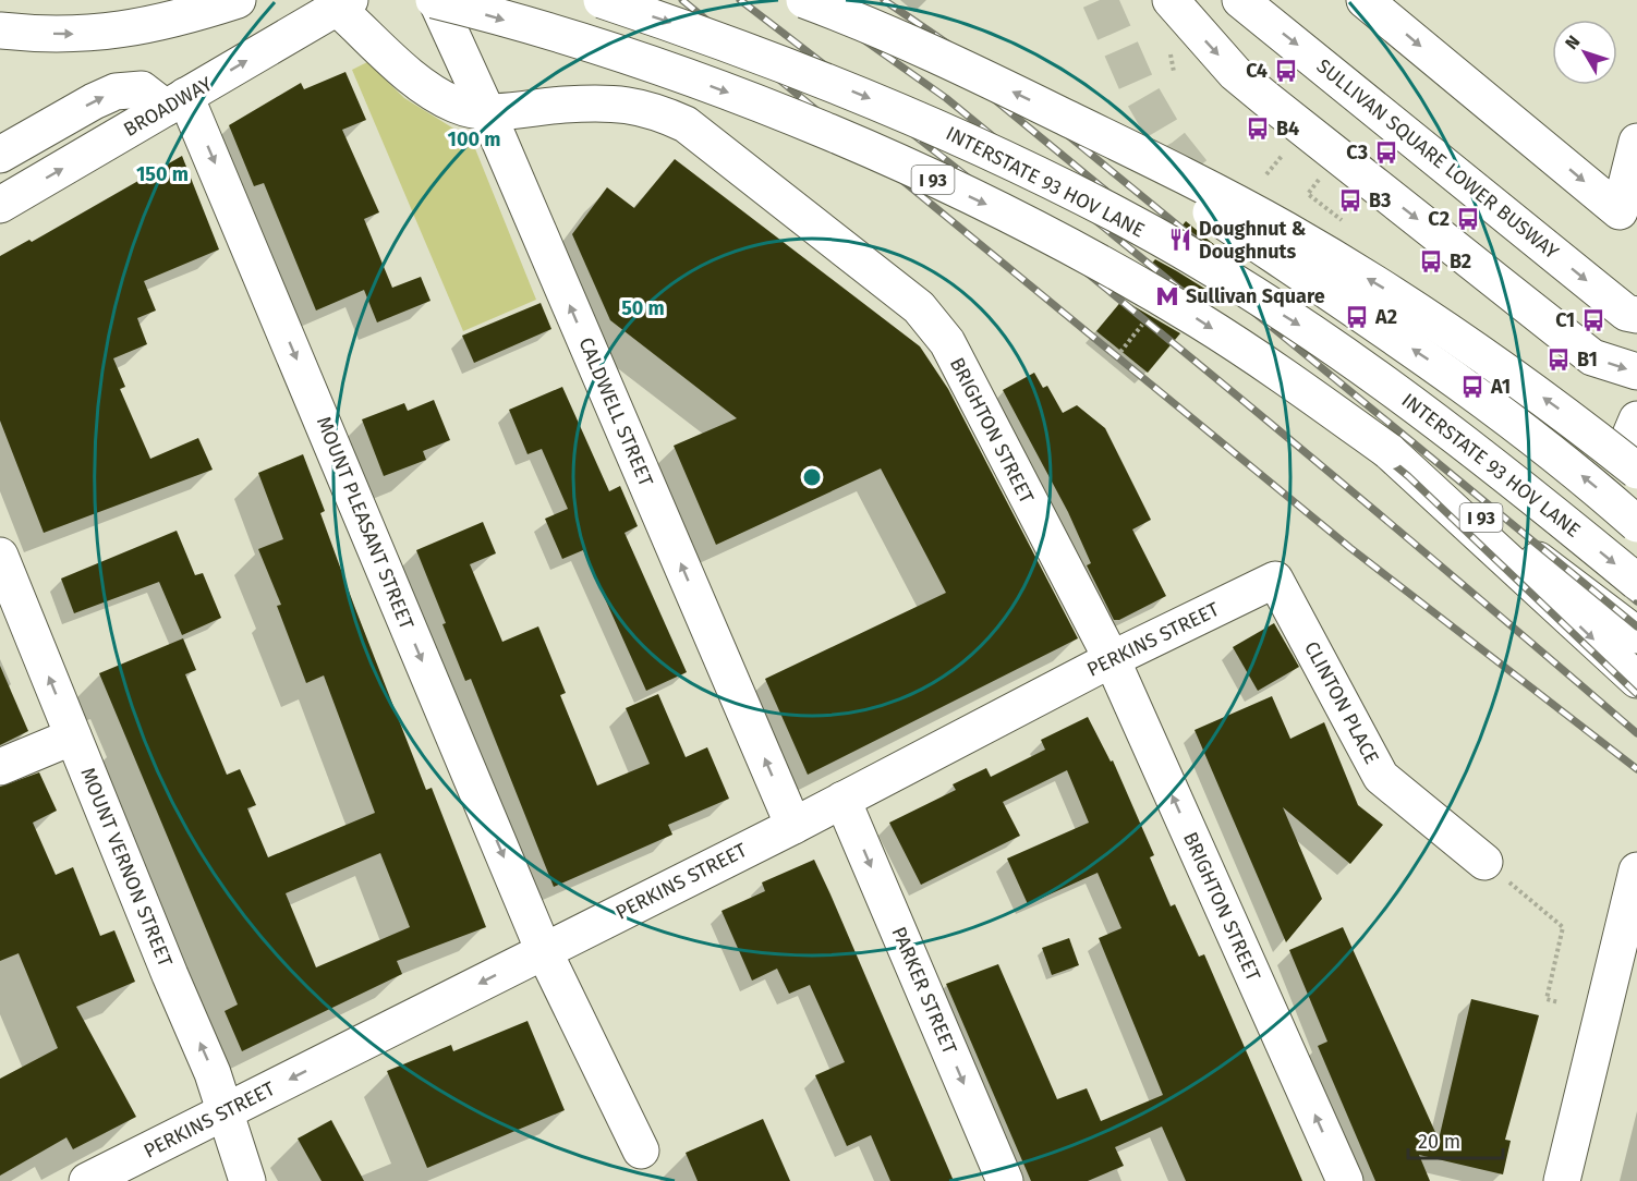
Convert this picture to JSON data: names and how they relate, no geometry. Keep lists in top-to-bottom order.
{
  "streets": {
    "main road": [
      "BROADWAY",
      "SULLIVAN SQUARE LOWER BUSWAY",
      "I 93",
      "INTERSTATE 93 HOV LANE",
      "CALDWELL STREET",
      "BRIGHTON STREET",
      "MOUNT PLEASANT STREET",
      "PERKINS STREET",
      "CLINTON PLACE",
      "MOUNT VERNON STREET",
      "PARKER STREET"
    ]
  },
  "crossings": [
    ["BROADWAY", "BRIGHTON STREET"],
    ["BROADWAY", "MOUNT PLEASANT STREET"],
    ["I 93", "CALDWELL STREET"],
    ["CALDWELL STREET", "BRIGHTON STREET"],
    ["CALDWELL STREET", "PERKINS STREET"],
    ["BRIGHTON STREET", "PERKINS STREET"],
    ["MOUNT PLEASANT STREET", "PERKINS STREET"],
    ["PERKINS STREET", "CLINTON PLACE"],
    ["PERKINS STREET", "MOUNT VERNON STREET"],
    ["PERKINS STREET", "PARKER STREET"]
  ],
  "one_way": [
    "CALDWELL STREET",
    "MOUNT PLEASANT STREET",
    "MOUNT VERNON STREET",
    "PARKER STREET"
  ],
  "places": {
    "bus stop": [
      "C4",
      "B4",
      "C3",
      "B3",
      "C2",
      "B2",
      "A2",
      "C1",
      "B1",
      "A1"
    ],
    "restaurant": ["Doughnut & Doughnuts"],
    "metro station": ["Sullivan Square"]
  },
  "scale_bar": "20 m",
  "north": "top left",
  "rings": ["100 m", "150 m", "50 m"]
}
